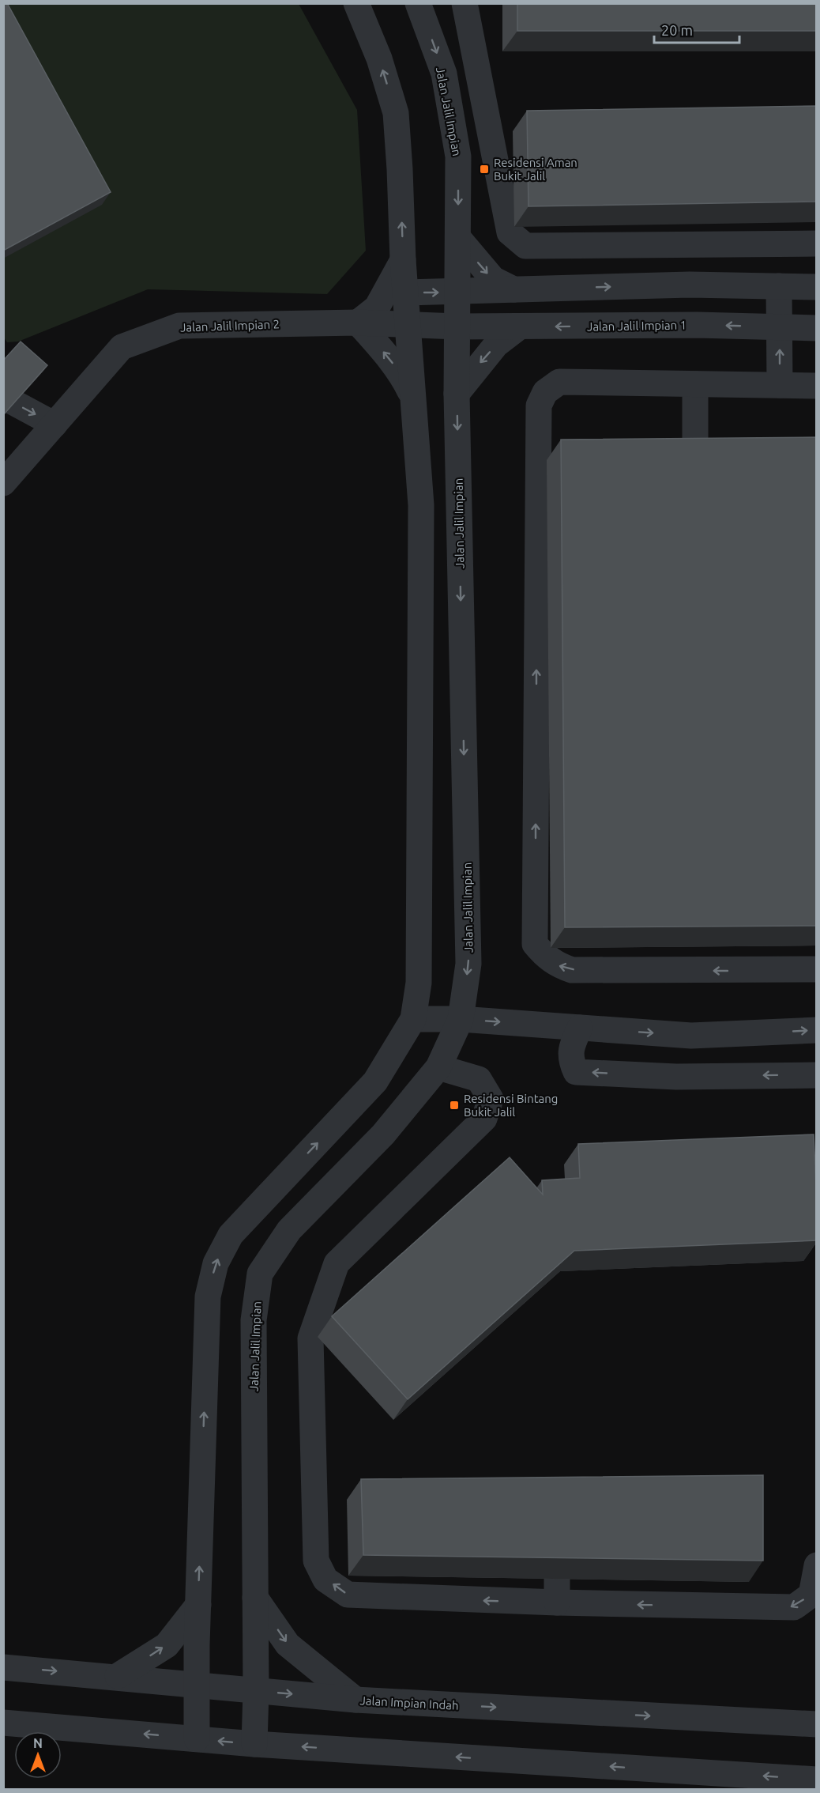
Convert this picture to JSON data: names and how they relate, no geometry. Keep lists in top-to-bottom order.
{
  "streets": {
    "street": [
      "Jalan Jalil Impian",
      "Jalan Jalil Impian 2",
      "Jalan Jalil Impian 1",
      "Jalan Impian Indah"
    ]
  },
  "crossings": [
    ["Jalan Jalil Impian", "Jalan Jalil Impian 2"],
    ["Jalan Jalil Impian", "Jalan Jalil Impian 1"],
    ["Jalan Jalil Impian", "Jalan Impian Indah"],
    ["Jalan Jalil Impian 2", "Jalan Jalil Impian 1"]
  ],
  "places": {
    "transit": ["Residensi Aman Bukit Jalil", "Residensi Bintang Bukit Jalil"]
  },
  "scale_bar": "20 m",
  "north": "top"
}
